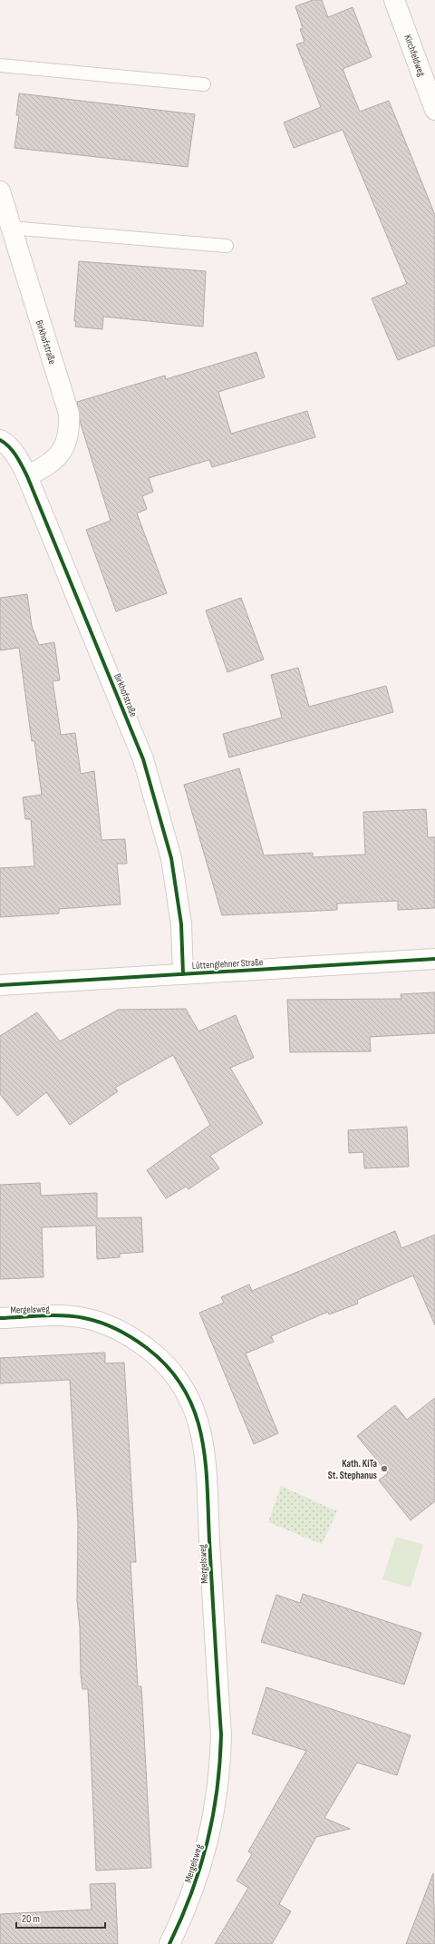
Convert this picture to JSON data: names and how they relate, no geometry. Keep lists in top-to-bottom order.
{
  "streets": {
    "street": [
      "Kirchfeldweg",
      "Birkhofstraße",
      "Lüttenglehner Straße",
      "Mergelsweg"
    ]
  },
  "crossings": [
    ["Birkhofstraße", "Lüttenglehner Straße"]
  ],
  "places": ["Kath. KiTa St. Stephanus"],
  "scale_bar": "20 m"
}
